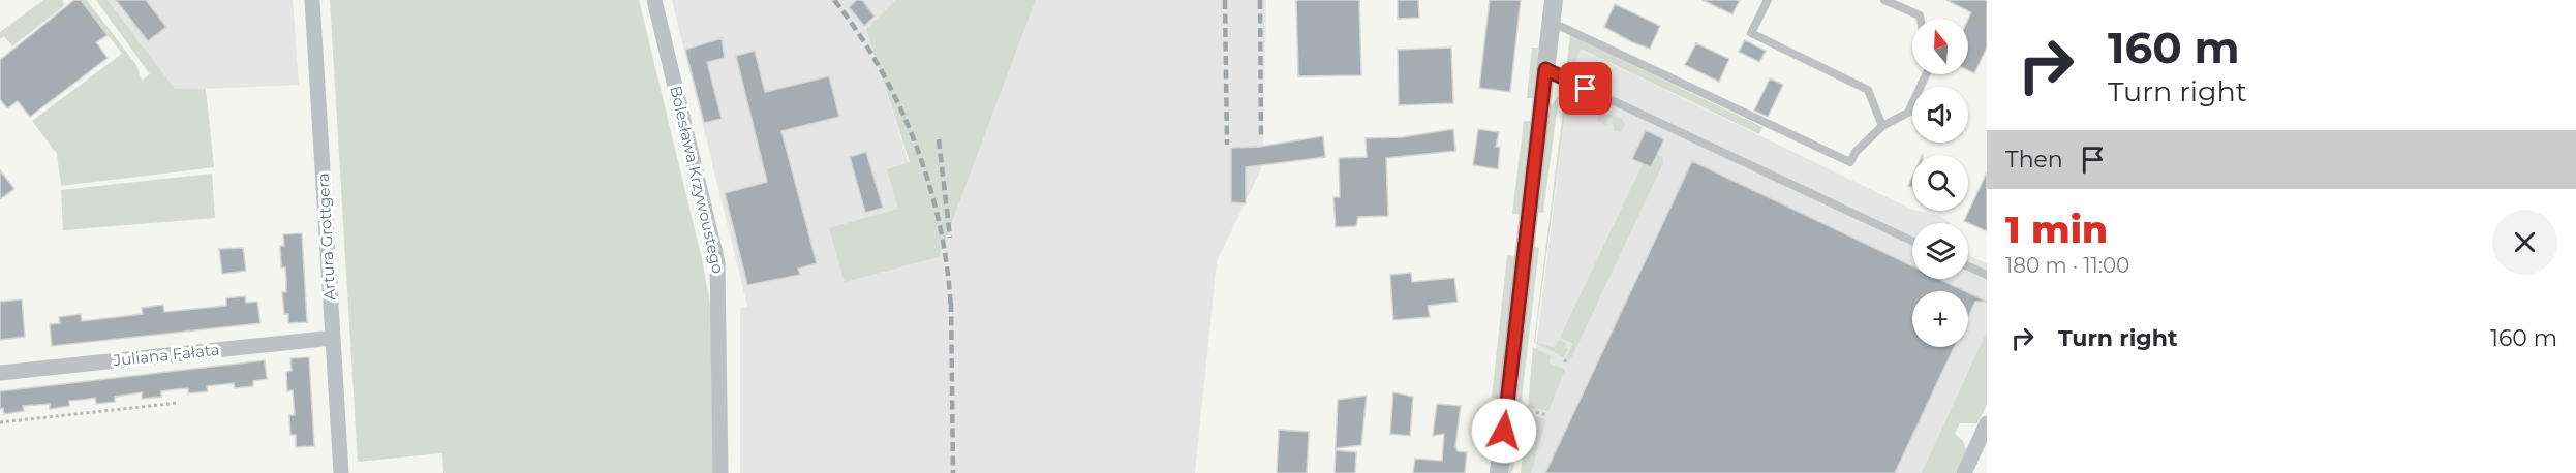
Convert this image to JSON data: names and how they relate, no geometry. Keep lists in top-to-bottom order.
{
  "streets": {
    "street": ["Bolesława Krzywoustego", "Artura Grottgera", "Juliana Fałata"]
  },
  "crossings": [
    ["Artura Grottgera", "Juliana Fałata"]
  ],
  "north": "top",
  "page": {
    "turn": ["160 m", "Turn right"],
    "map_buttons": "+",
    "then": "Then",
    "heading": ["1 min", "180 m · 11:00"],
    "list": [
      {
        "name": "Turn right",
        "value": "160 m"
      }
    ]
  }
}
